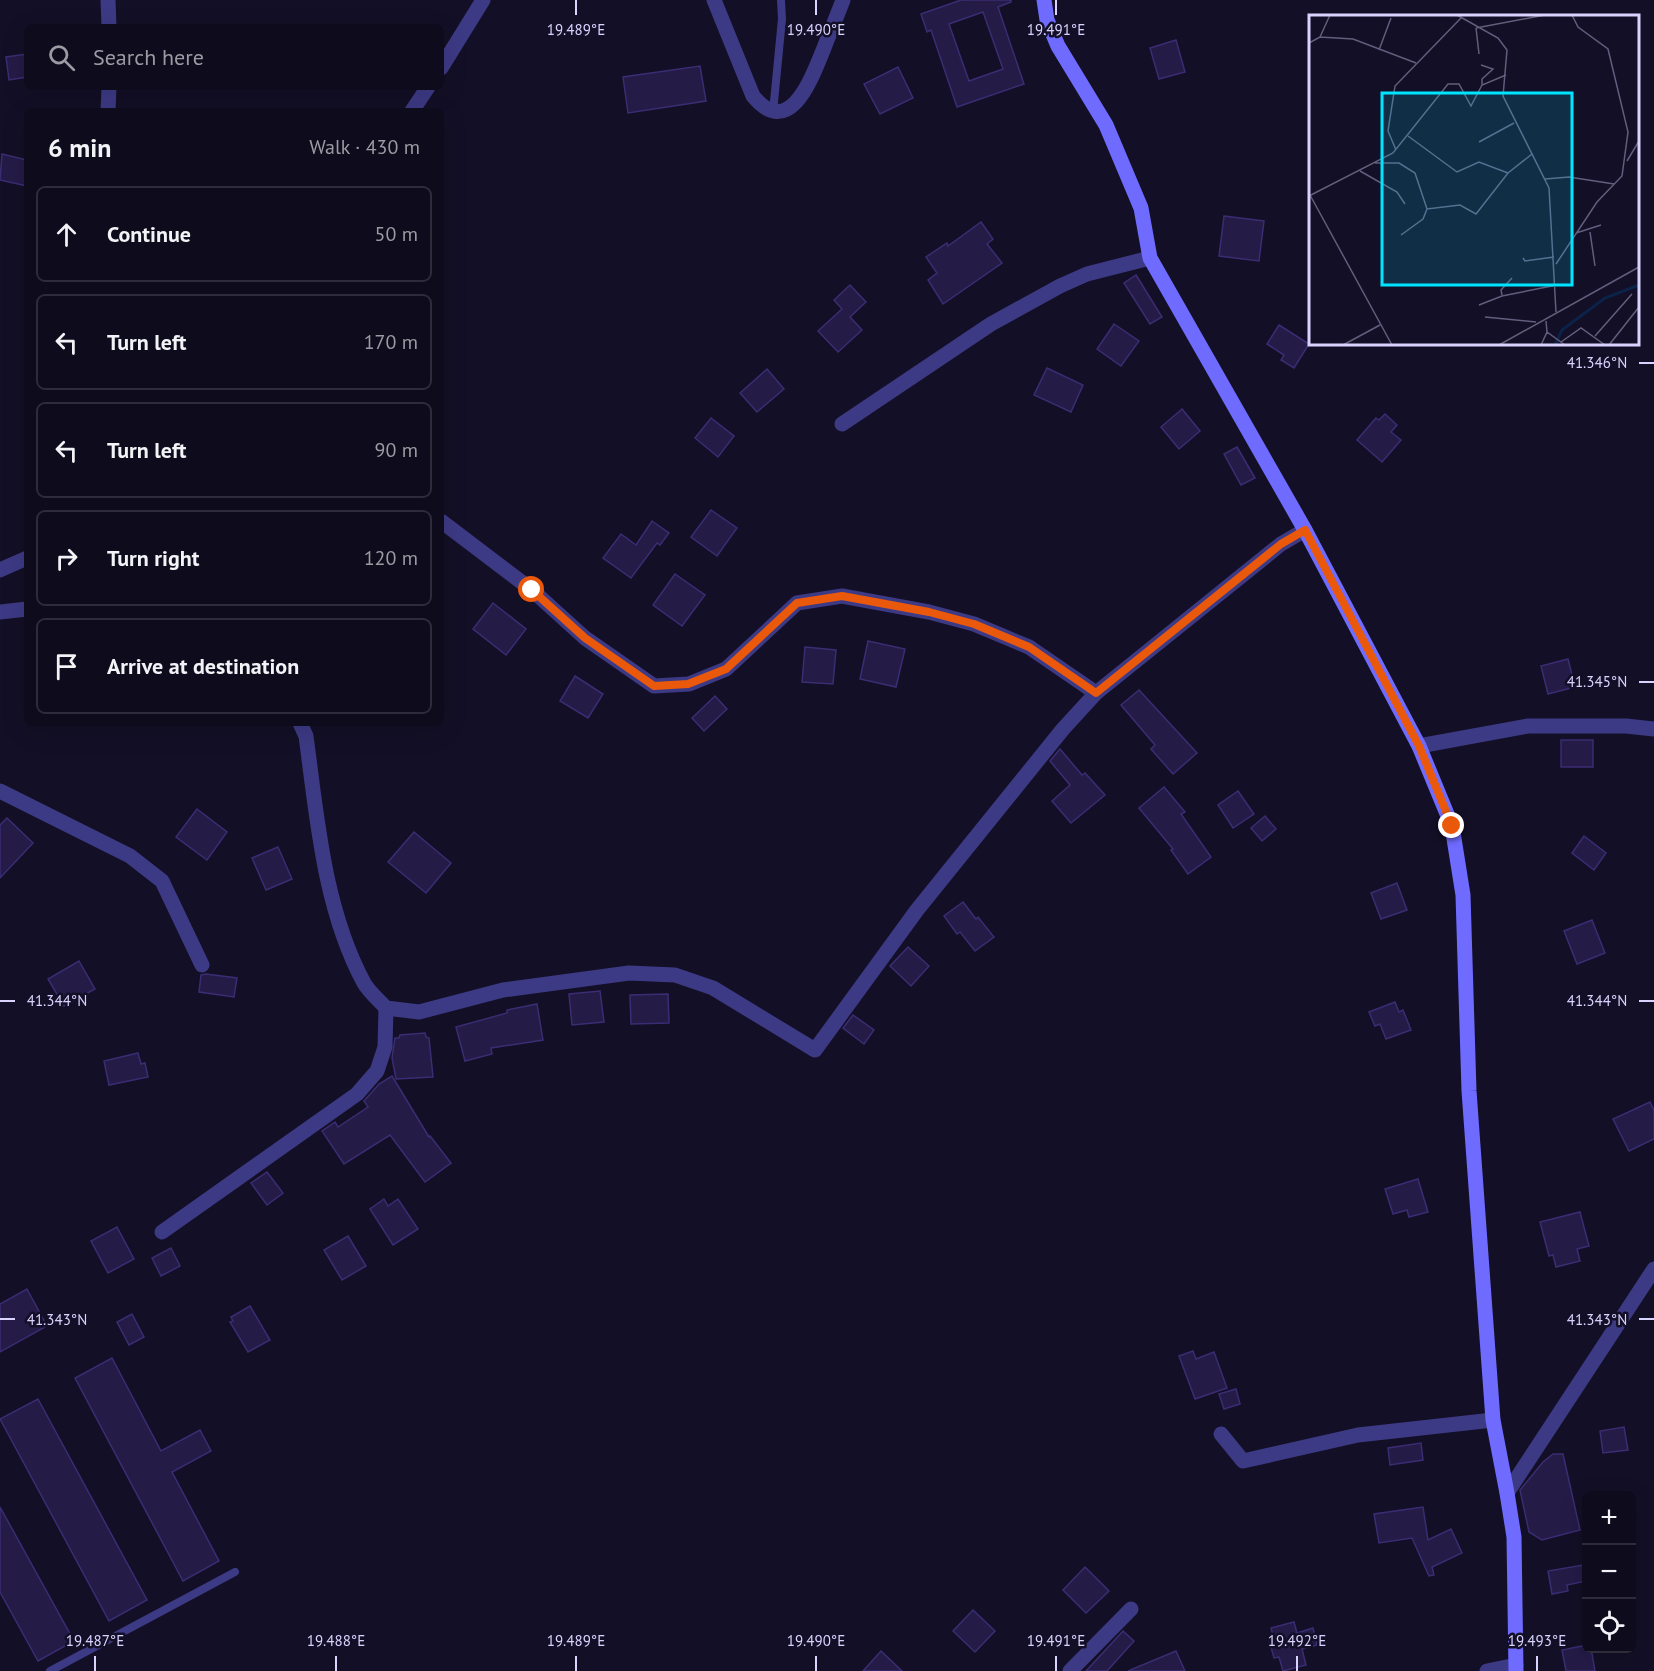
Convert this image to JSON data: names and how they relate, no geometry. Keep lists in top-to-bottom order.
{
  "page": {
    "search": "Search here",
    "heading": ["6 min", "Walk · 430 m"],
    "list": [
      ["Continue", "50 m"],
      ["Turn left", "170 m"],
      ["Turn left", "90 m"],
      ["Turn right", "120 m"],
      "Arrive at destination"
    ],
    "map_buttons": ["+", "−"]
  },
  "coordinates": [
    "19.489°E",
    "19.490°E",
    "19.491°E",
    "41.346°N",
    "41.345°N",
    "41.344°N",
    "41.343°N",
    "19.487°E",
    "19.488°E",
    "19.492°E",
    "19.493°E"
  ]
}
